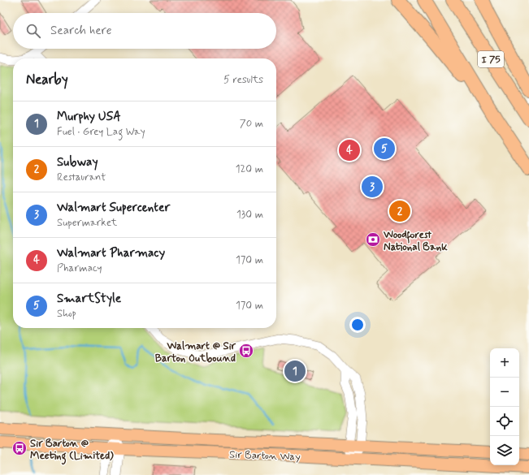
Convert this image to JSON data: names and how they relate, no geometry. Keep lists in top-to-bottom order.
{
  "streets": {
    "highway": ["I 75"],
    "main road": ["Sir Barton Way"]
  },
  "places": {
    "bank": ["Woodforest National Bank"],
    "bus stop": ["Walmart @ Sir Barton Outbound", "Sir Barton @ Meeting (Limited)"]
  },
  "page": {
    "search": "Search here",
    "heading": ["Nearby", "5 results"],
    "list": [
      {
        "mark": "1",
        "name": "Murphy USA",
        "note": "Fuel · Grey Lag Way",
        "value": "70 m"
      },
      {
        "mark": "2",
        "name": "Subway",
        "note": "Restaurant",
        "value": "120 m"
      },
      {
        "mark": "3",
        "name": "Walmart Supercenter",
        "note": "Supermarket",
        "value": "130 m"
      },
      {
        "mark": "4",
        "name": "Walmart Pharmacy",
        "note": "Pharmacy",
        "value": "170 m"
      },
      {
        "mark": "5",
        "name": "SmartStyle",
        "note": "Shop",
        "value": "170 m"
      }
    ],
    "pins": [
      "5",
      "4",
      "3",
      "2",
      "1"
    ],
    "map_buttons": ["+", "−"]
  }
}
